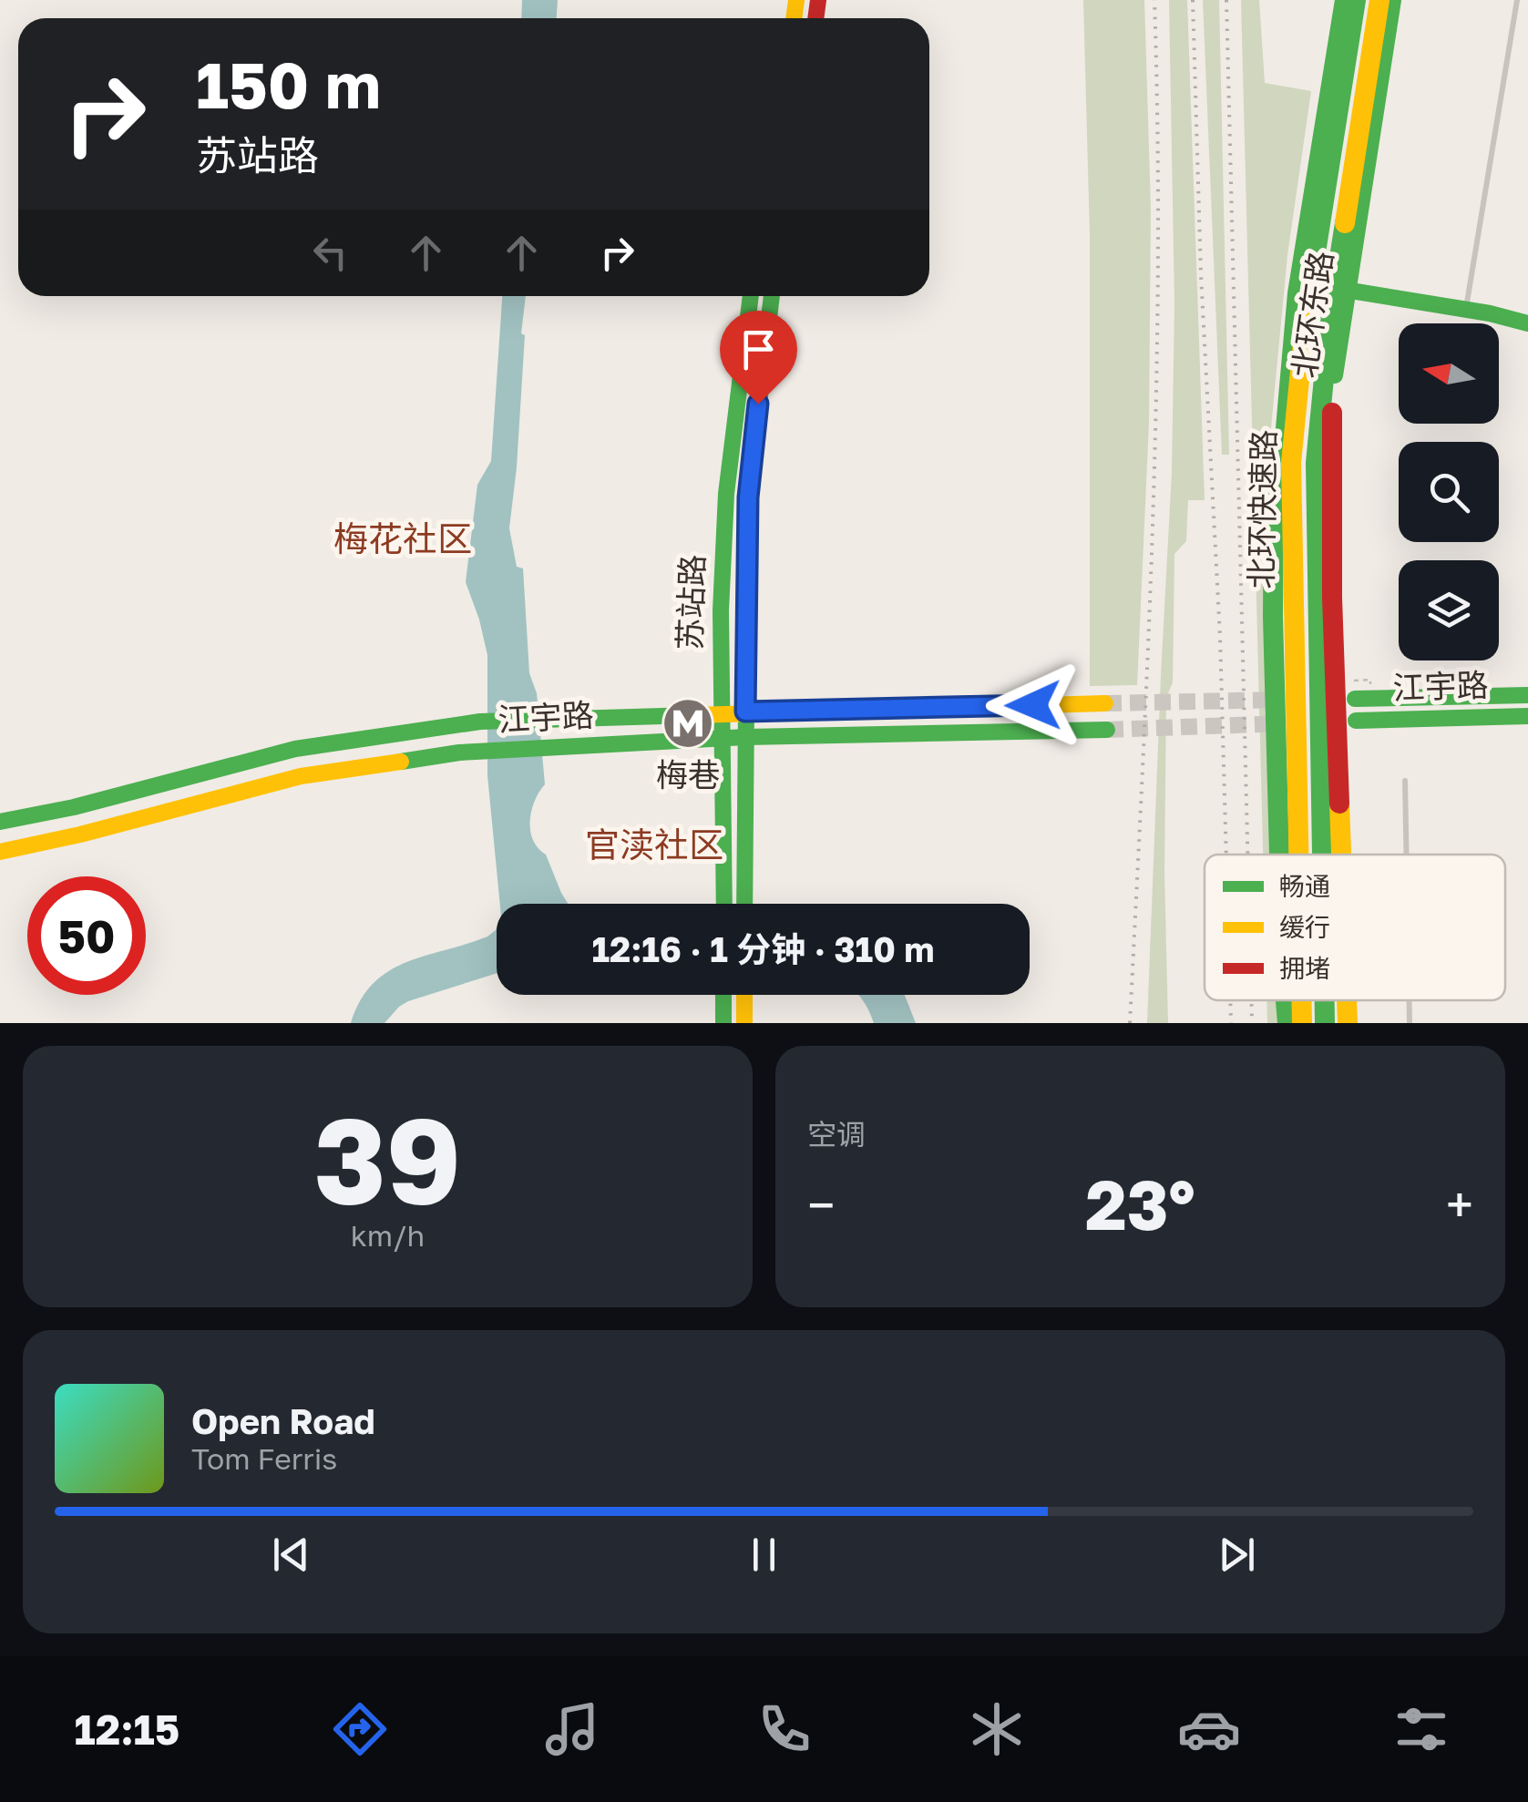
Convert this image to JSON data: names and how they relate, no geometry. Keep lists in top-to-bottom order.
{
  "streets": {
    "main road": [
      "北环东路",
      "北环快速路",
      "苏站路",
      "江宇路"
    ]
  },
  "crossings": [
    ["苏站路", "江宇路"]
  ],
  "districts": ["梅花社区", "官渎社区"],
  "places": {
    "metro station": ["梅巷"]
  },
  "legend": ["畅通", "缓行", "拥堵"],
  "north": "left",
  "page": {
    "turn": ["150 m", "苏站路"],
    "limit": "50",
    "trip": "12:16 · 1 分钟 · 310 m",
    "tile": [
      ["39", "km/h"],
      "空调"
    ],
    "heat": ["−", "23°", "+"],
    "song": ["Open Road", "Tom Ferris"],
    "tabs": "12:15"
  }
}
